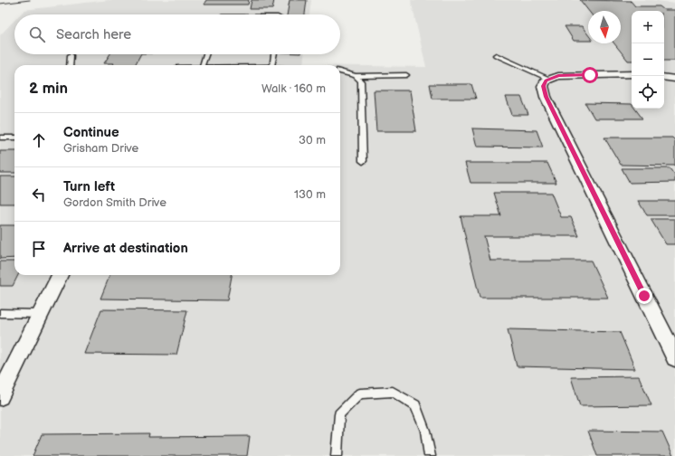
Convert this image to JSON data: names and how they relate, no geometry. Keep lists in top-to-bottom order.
{
  "north": "bottom",
  "page": {
    "map_buttons": ["+", "−"],
    "search": "Search here",
    "heading": ["2 min", "Walk · 160 m"],
    "list": [
      ["Continue", "Grisham Drive", "30 m"],
      ["Turn left", "Gordon Smith Drive", "130 m"],
      "Arrive at destination"
    ]
  }
}
